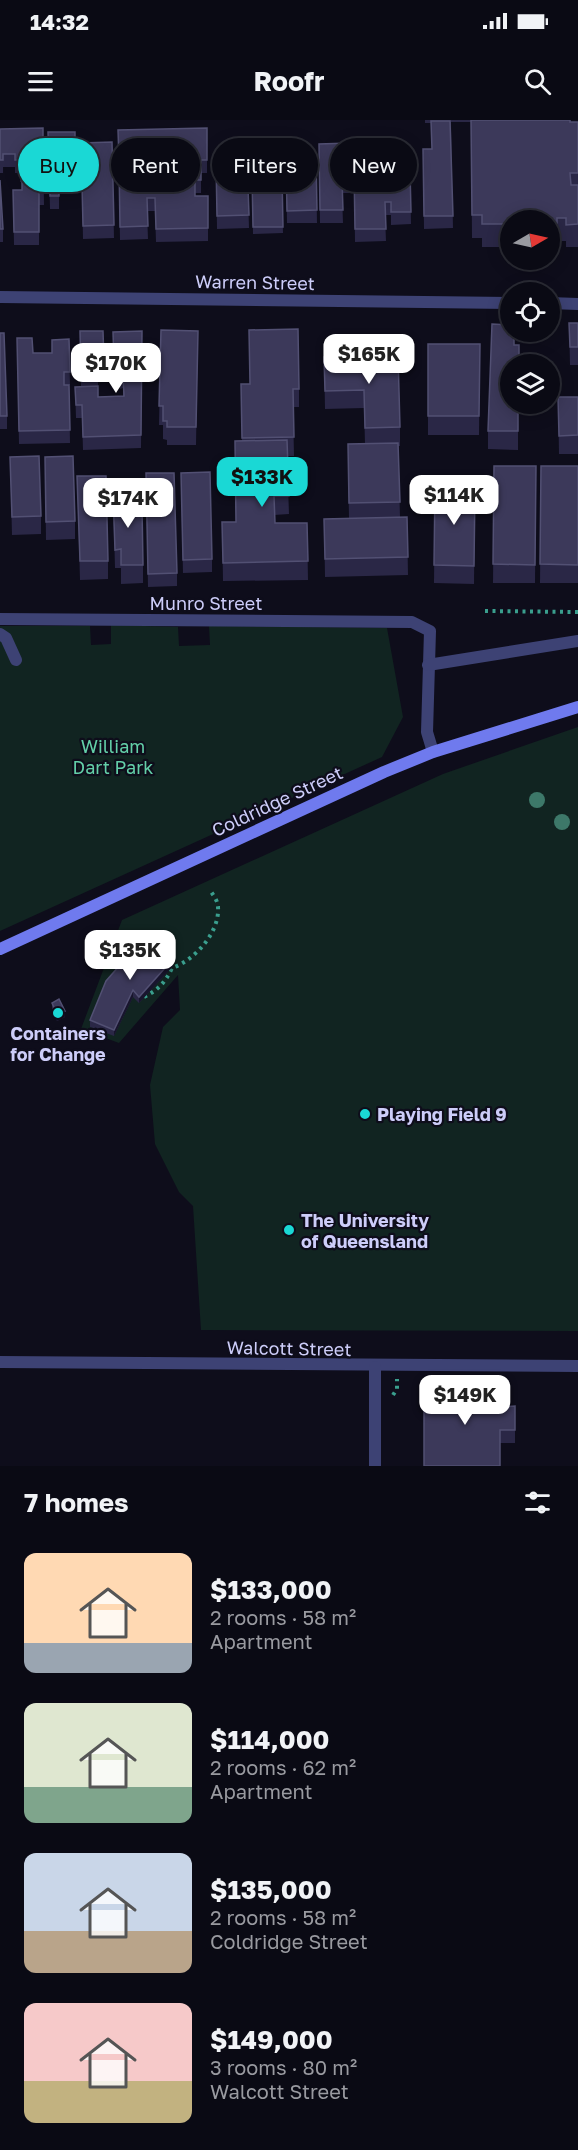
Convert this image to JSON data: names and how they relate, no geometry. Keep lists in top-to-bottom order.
{
  "streets": {
    "main road": ["Coldridge Street"],
    "street": ["Warren Street", "Munro Street", "Walcott Street"]
  },
  "parks": ["William Dart Park"],
  "places": ["Containers for Change", "Playing Field 9", "The University of Queensland"],
  "north": "right",
  "page": {
    "status": "14:32",
    "header": "Roofr",
    "chip": [
      "Buy",
      "Rent",
      "Filters",
      "New"
    ],
    "price": [
      "$165K",
      "$170K",
      "$133K",
      "$114K",
      "$174K",
      "$135K",
      "$149K"
    ],
    "heading": "7 homes",
    "list": [
      {
        "name": "$133,000",
        "note": "2 rooms · 58 m² · Apartment"
      },
      {
        "name": "$114,000",
        "note": "2 rooms · 62 m² · Apartment"
      },
      {
        "name": "$135,000",
        "note": "2 rooms · 58 m² · Coldridge Street"
      },
      {
        "name": "$149,000",
        "note": "3 rooms · 80 m² · Walcott Street"
      }
    ]
  }
}
